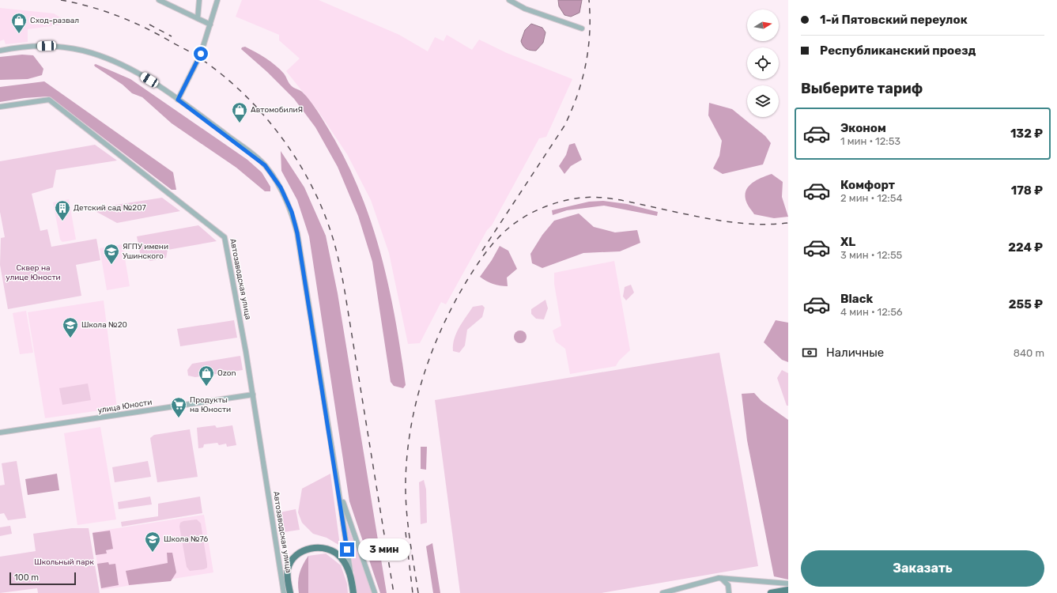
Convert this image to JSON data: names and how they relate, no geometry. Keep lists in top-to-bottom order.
{
  "streets": {
    "street": ["Автозаводская улица", "улица Юности"]
  },
  "crossings": [
    ["Автозаводская улица", "улица Юности"]
  ],
  "parks": ["Сквер на улице Юности", "Школьный парк"],
  "places": {
    "shop": ["Сход-развал", "АвтомобилиЯ", "Ozon"],
    "building": ["Детский сад №207"],
    "school or university": ["ЯГПУ имени Ушинского", "Школа №20", "Школа №76"],
    "supermarket": ["Продукты на Юности"]
  },
  "scale_bar": "100 m",
  "north": "right",
  "page": {
    "banner": ["1-й Пятовский переулок", "Республиканский проезд"],
    "heading": "Выберите тариф",
    "list": [
      {
        "name": "Эконом",
        "note": "1 мин · 12:53",
        "value": "132 ₽"
      },
      {
        "name": "Комфорт",
        "note": "2 мин · 12:54",
        "value": "178 ₽"
      },
      {
        "name": "XL",
        "note": "3 мин · 12:55",
        "value": "224 ₽"
      },
      {
        "name": "Black",
        "note": "4 мин · 12:56",
        "value": "255 ₽"
      }
    ],
    "pay": ["Наличные", "840 m"],
    "bubble": "3 мин",
    "buttons": "Заказать",
    "scale": "100 m"
  }
}
